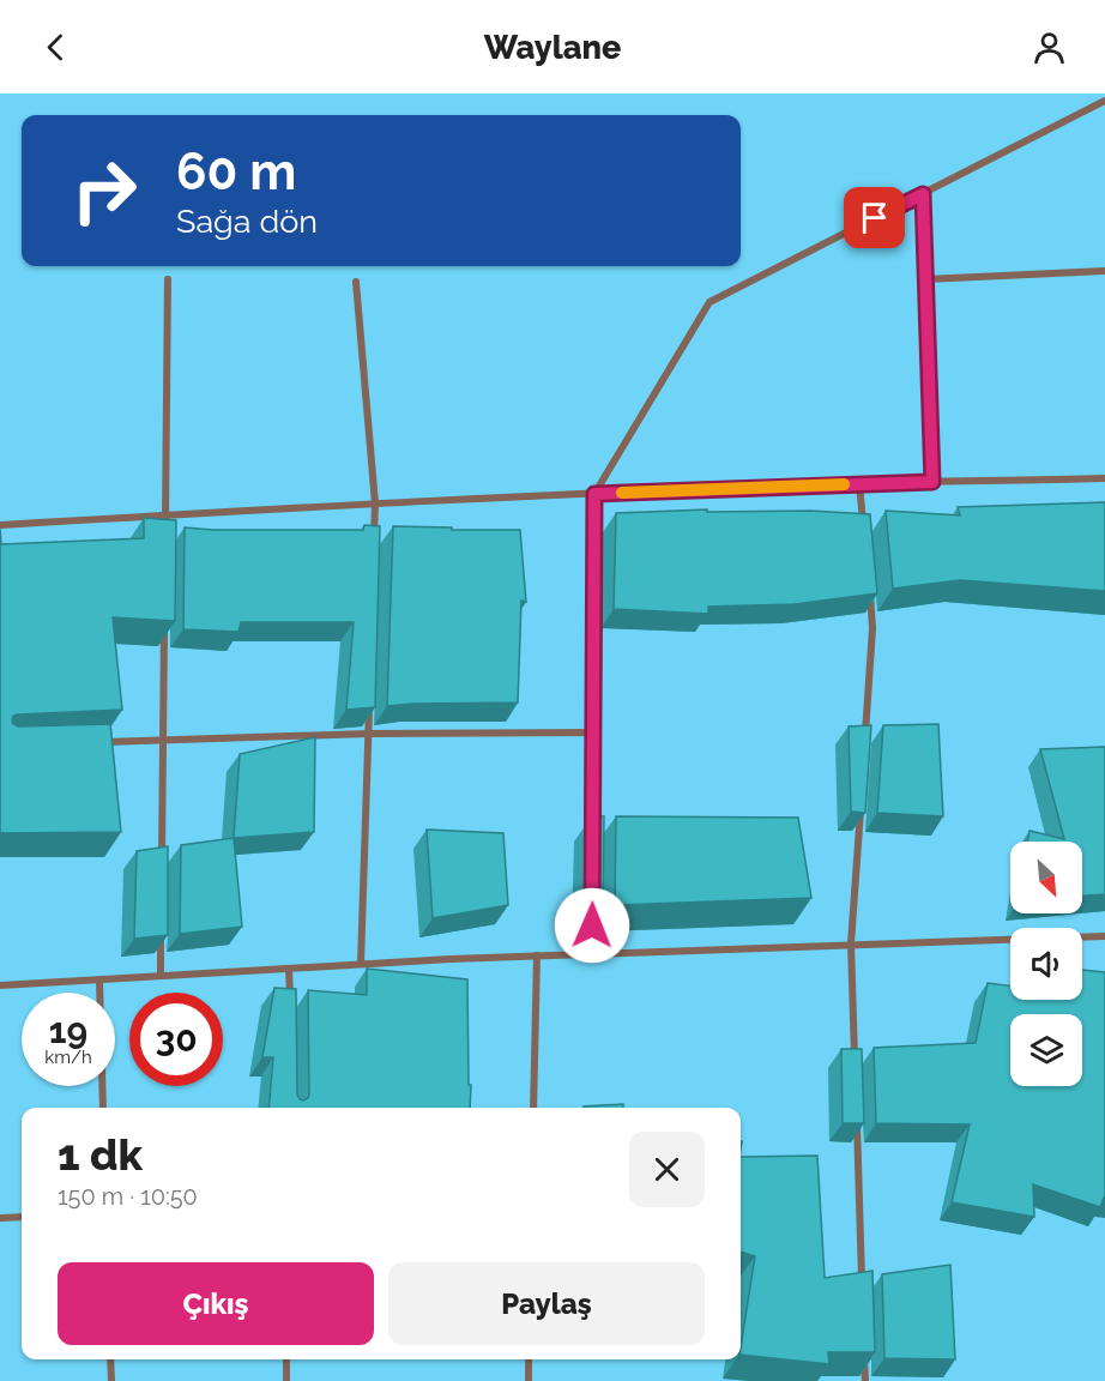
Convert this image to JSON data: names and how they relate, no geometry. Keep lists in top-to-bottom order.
{
  "north": "bottom right",
  "page": {
    "header": "Waylane",
    "turn": ["60 m", "Sağa dön"],
    "speed": "19 km/h",
    "limit": "30",
    "heading": ["1 dk", "150 m · 10:50"],
    "buttons": ["Çıkış", "Paylaş"]
  }
}
